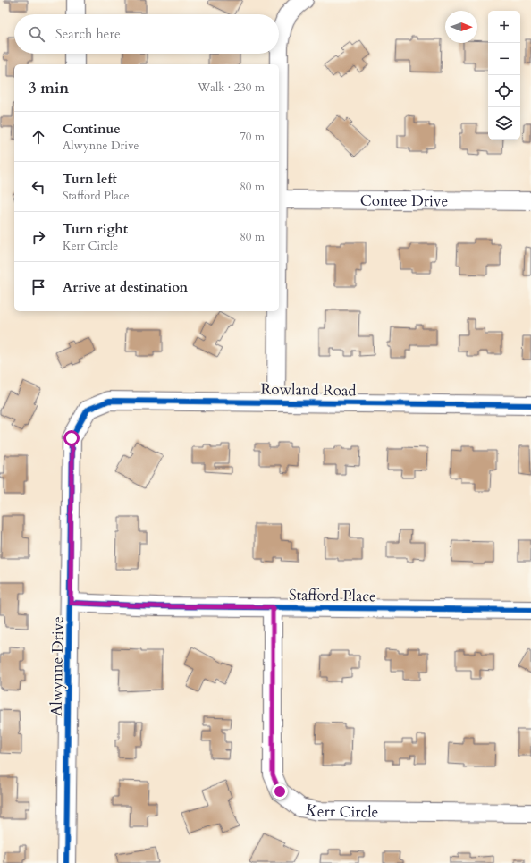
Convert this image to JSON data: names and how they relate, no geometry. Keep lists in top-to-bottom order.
{
  "streets": {
    "street": [
      "Contee Drive",
      "Rowland Road",
      "Stafford Place",
      "Alwynne Drive",
      "Kerr Circle"
    ]
  },
  "crossings": [
    ["Rowland Road", "Alwynne Drive"],
    ["Stafford Place", "Alwynne Drive"],
    ["Stafford Place", "Kerr Circle"]
  ],
  "north": "right",
  "page": {
    "map_buttons": ["+", "−"],
    "search": "Search here",
    "heading": ["3 min", "Walk · 230 m"],
    "list": [
      ["Continue", "Alwynne Drive", "70 m"],
      ["Turn left", "Stafford Place", "80 m"],
      ["Turn right", "Kerr Circle", "80 m"],
      "Arrive at destination"
    ]
  }
}
